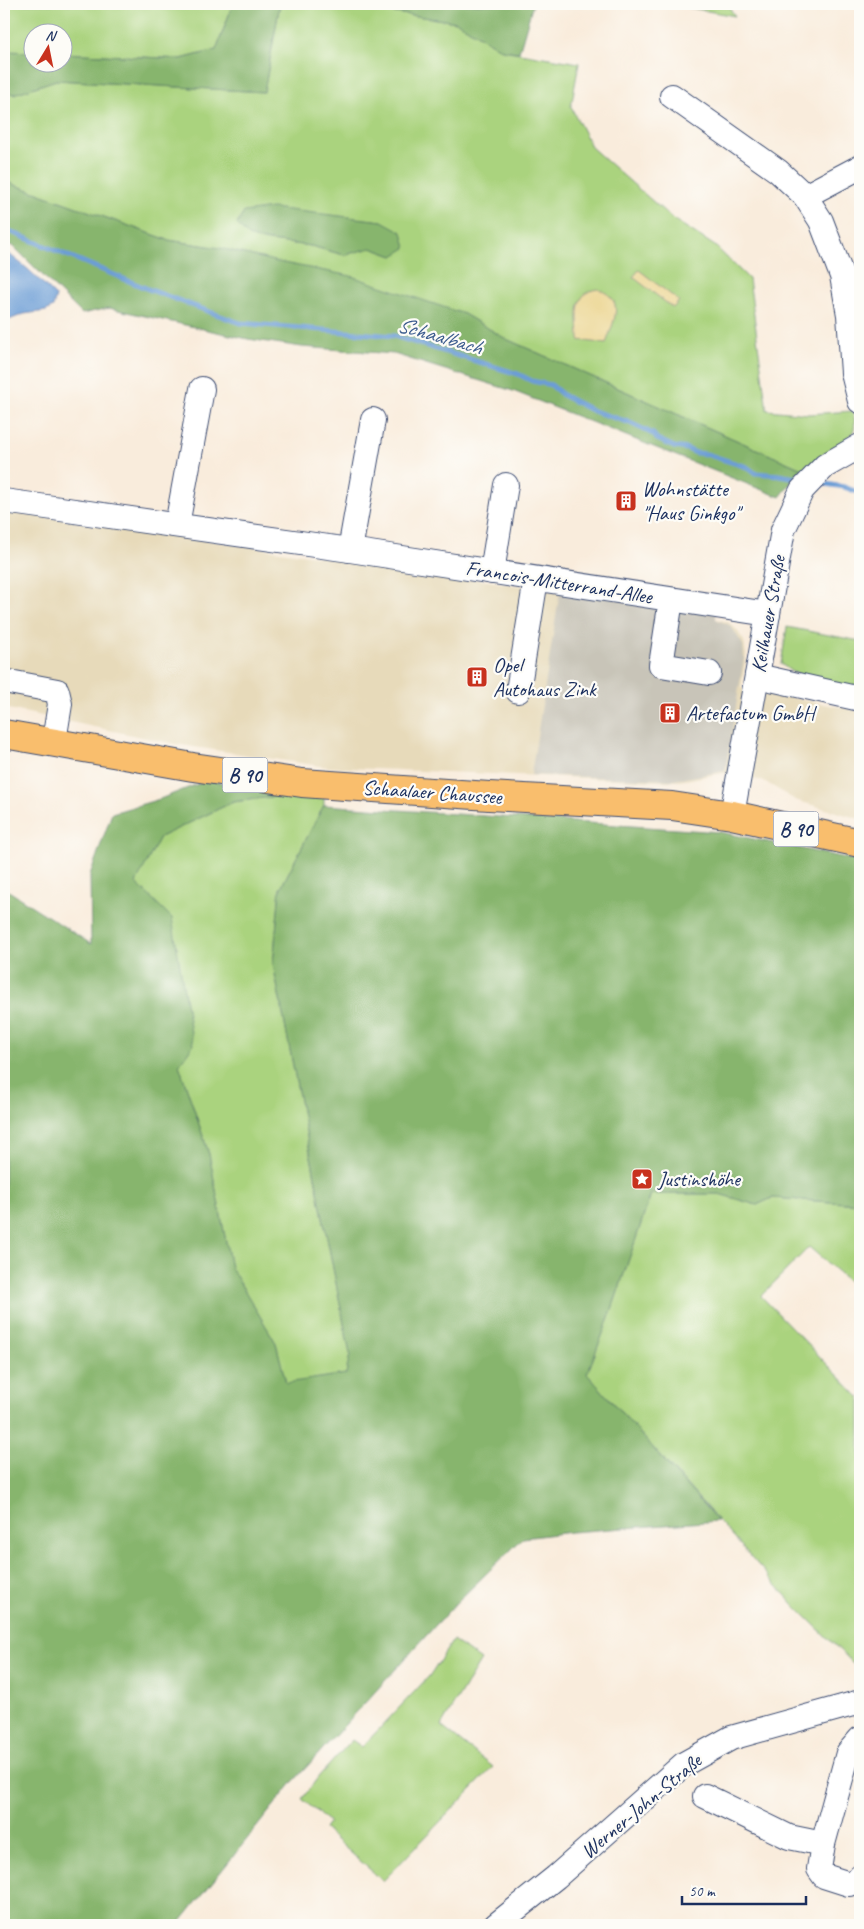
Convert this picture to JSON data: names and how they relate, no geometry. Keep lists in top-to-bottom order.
{
  "streets": {
    "main road": ["B 90", "Schaalaer Chaussee"],
    "street": ["Francois-Mitterrand-Allee", "Keilhauer Straße", "Werner-John-Straße"]
  },
  "crossings": [
    ["Francois-Mitterrand-Allee", "Keilhauer Straße"],
    ["Keilhauer Straße", "Schaalaer Chaussee"]
  ],
  "water": ["Schaalbach"],
  "places": {
    "building": ["Wohnstätte \"Haus Ginkgo\"", "Opel Autohaus Zink", "Artefactum GmbH"],
    "place": ["Justinshöhe"]
  },
  "scale_bar": "50 m",
  "north": "top"
}
